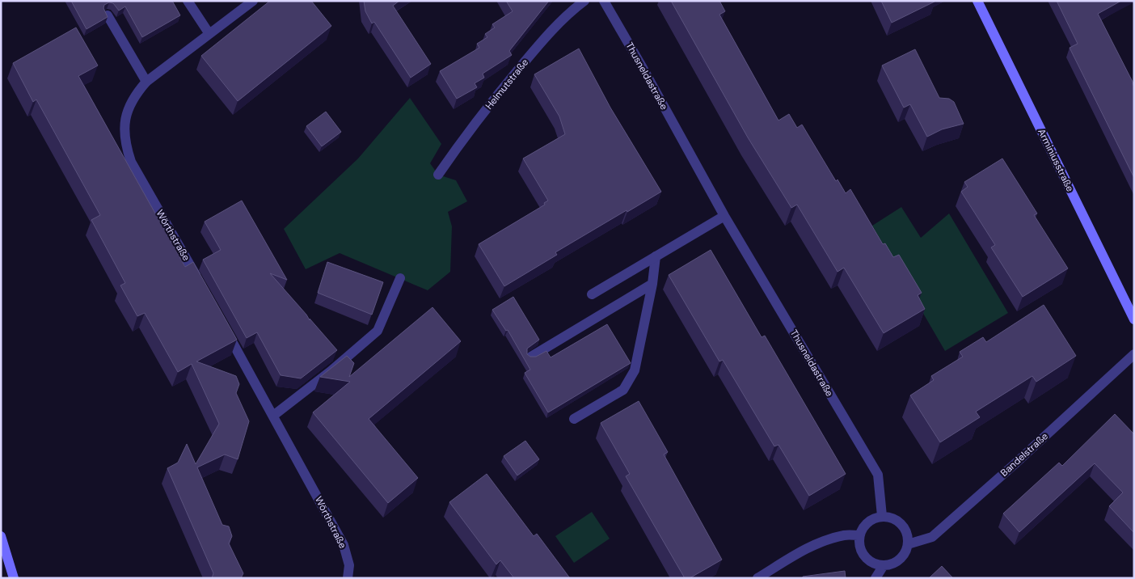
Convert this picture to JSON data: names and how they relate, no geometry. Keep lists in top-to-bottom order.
{
  "streets": {
    "main road": ["Arminiusstraße"],
    "street": [
      "Thusneldastraße",
      "Helmutstraße",
      "Wörthstraße",
      "Bandelstraße"
    ]
  },
  "crossings": [
    ["Thusneldastraße", "Bandelstraße"]
  ]
}
